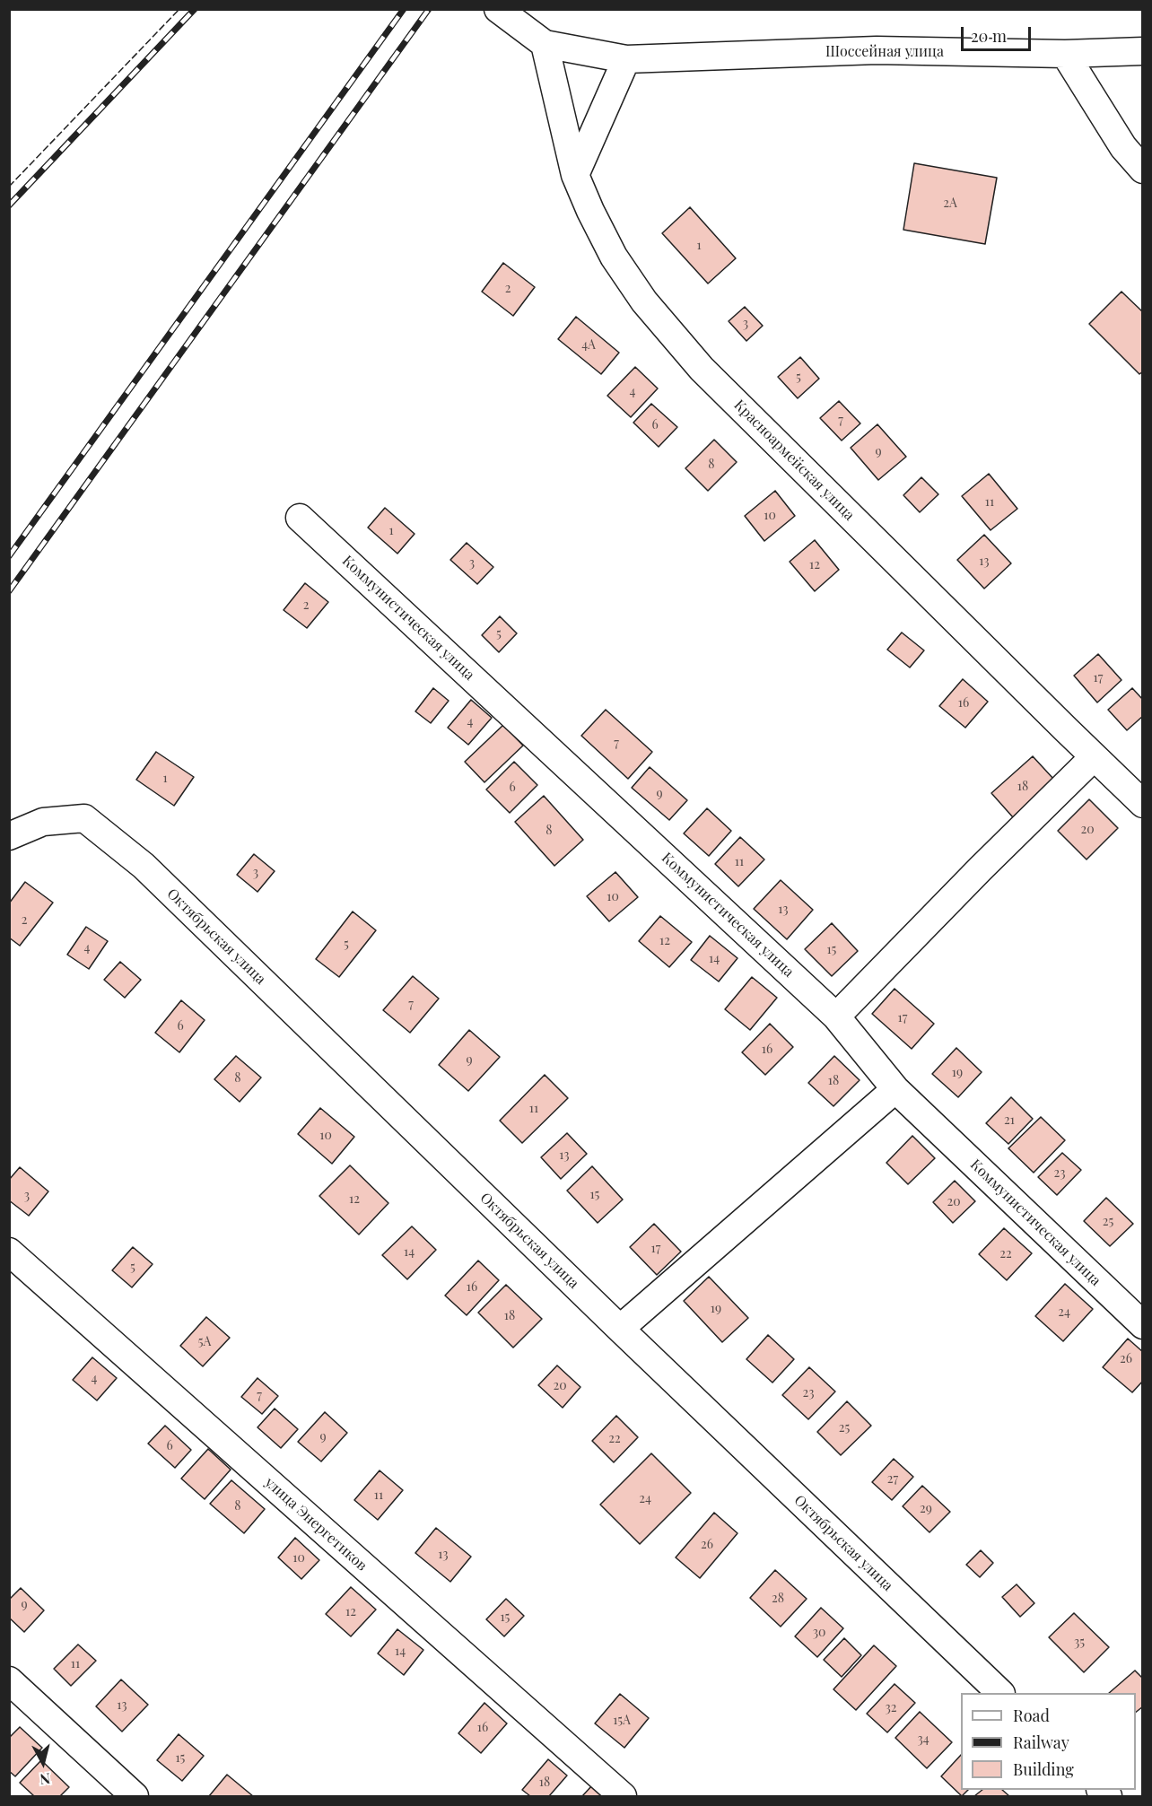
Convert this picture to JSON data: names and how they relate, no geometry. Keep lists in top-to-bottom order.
{
  "streets": {
    "street": [
      "Шоссейная улица",
      "Красноармейская улица",
      "Коммунистическая улица",
      "Октябрьская улица",
      "улица Энергетиков"
    ]
  },
  "crossings": [
    ["Шоссейная улица", "Красноармейская улица"]
  ],
  "house_numbers": [
    "2А",
    "1",
    "2",
    "3",
    "4А",
    "5",
    "4",
    "7",
    "6",
    "9",
    "8",
    "11",
    "10",
    "1",
    "13",
    "3",
    "12",
    "2",
    "5",
    "17",
    "16",
    "4",
    "7",
    "1",
    "18",
    "6",
    "9",
    "20",
    "8",
    "11",
    "3",
    "10",
    "13",
    "2",
    "12",
    "5",
    "4",
    "15",
    "14",
    "7",
    "17",
    "6",
    "16",
    "9",
    "19",
    "8",
    "18",
    "11",
    "21",
    "10",
    "13",
    "23",
    "15",
    "3",
    "12",
    "20",
    "25",
    "17",
    "14",
    "22",
    "5",
    "16",
    "19",
    "24",
    "18",
    "5А",
    "26",
    "4",
    "20",
    "23",
    "7",
    "25",
    "9",
    "22",
    "6",
    "27",
    "11",
    "24",
    "8",
    "29",
    "26",
    "13",
    "10",
    "28",
    "9",
    "12",
    "15",
    "30",
    "35",
    "14",
    "11",
    "13",
    "32",
    "15А",
    "16",
    "34",
    "15",
    "18"
  ],
  "legend": ["Road", "Railway", "Building"],
  "scale_bar": "20 m",
  "north": "bottom"
}
